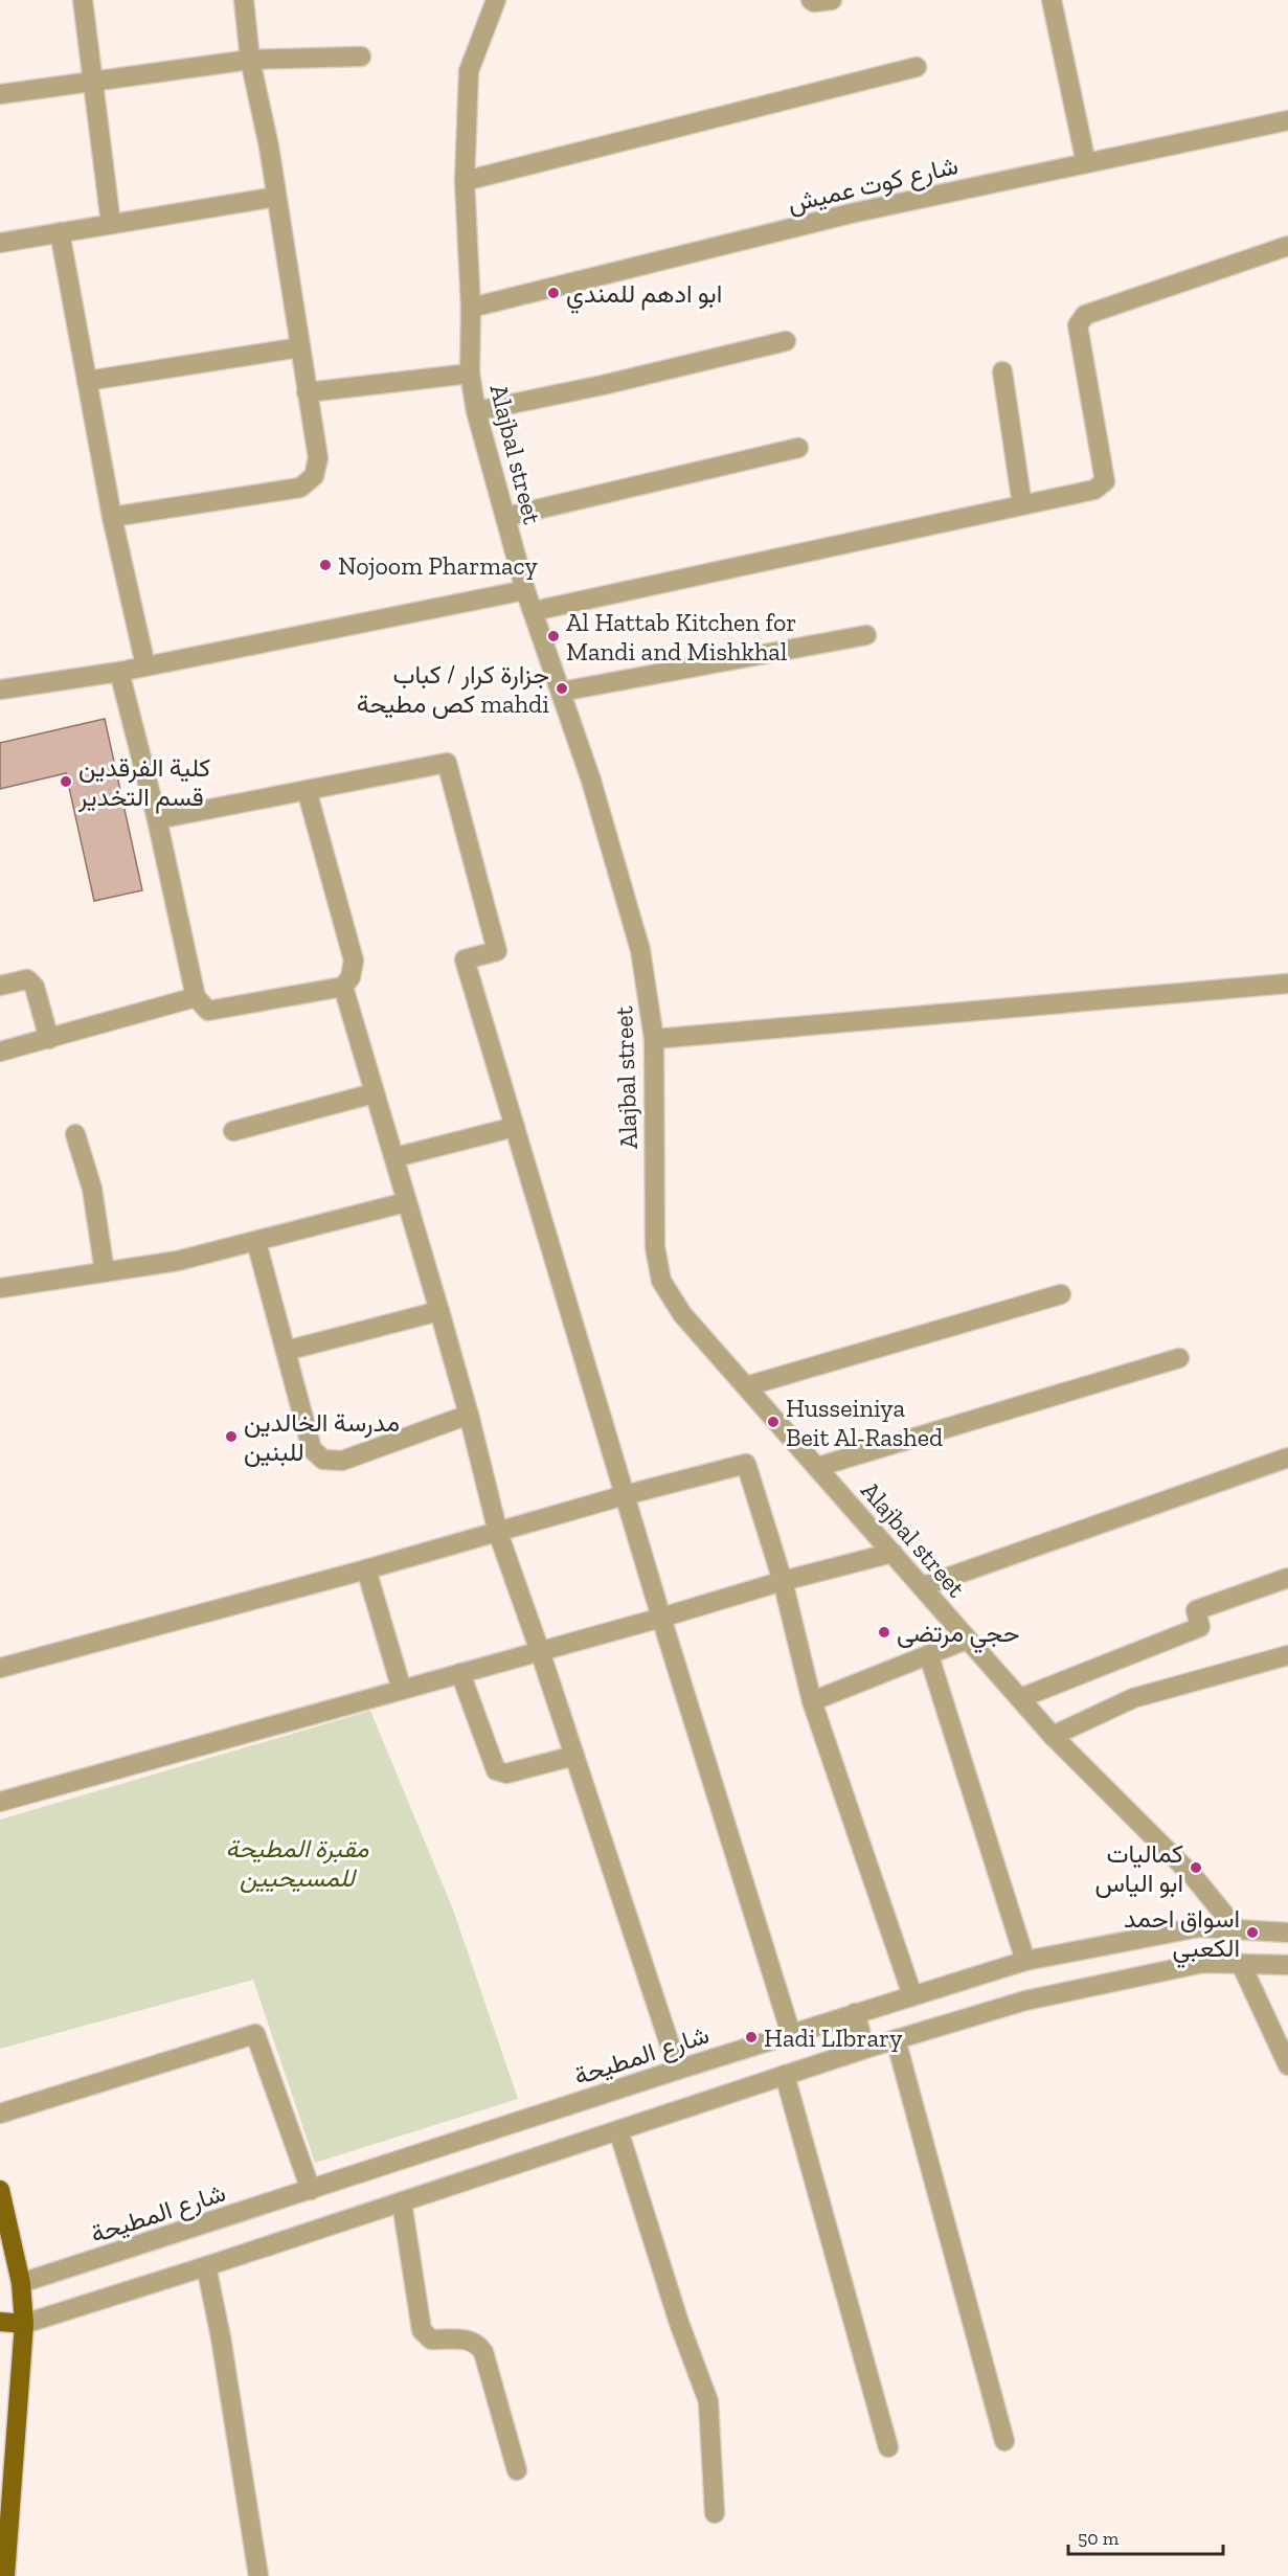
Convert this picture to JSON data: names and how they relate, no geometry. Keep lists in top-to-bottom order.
{
  "streets": {
    "street": ["شارع كوت عميش", "Alajbal street", "شارع المطيحة"]
  },
  "crossings": [
    ["شارع كوت عميش", "Alajbal street"],
    ["Alajbal street", "شارع المطيحة"]
  ],
  "parks": ["مقبرة المطيحة للمسيحيين"],
  "places": [
    "ابو ادهم للمندي",
    "Nojoom Pharmacy",
    "Al Hattab Kitchen for Mandi and Mishkhal",
    "جزارة كرار / كباب كص مطيحة mahdi",
    "كلية الفرقدين قسم التخدير",
    "Husseiniya Beit Al-Rashed",
    "مدرسة الخالدين للبنين",
    "حجي مرتضى",
    "كماليات ابو الياس",
    "اسواق احمد الكعبي",
    "Hadi LIbrary"
  ],
  "scale_bar": "50 m"
}
